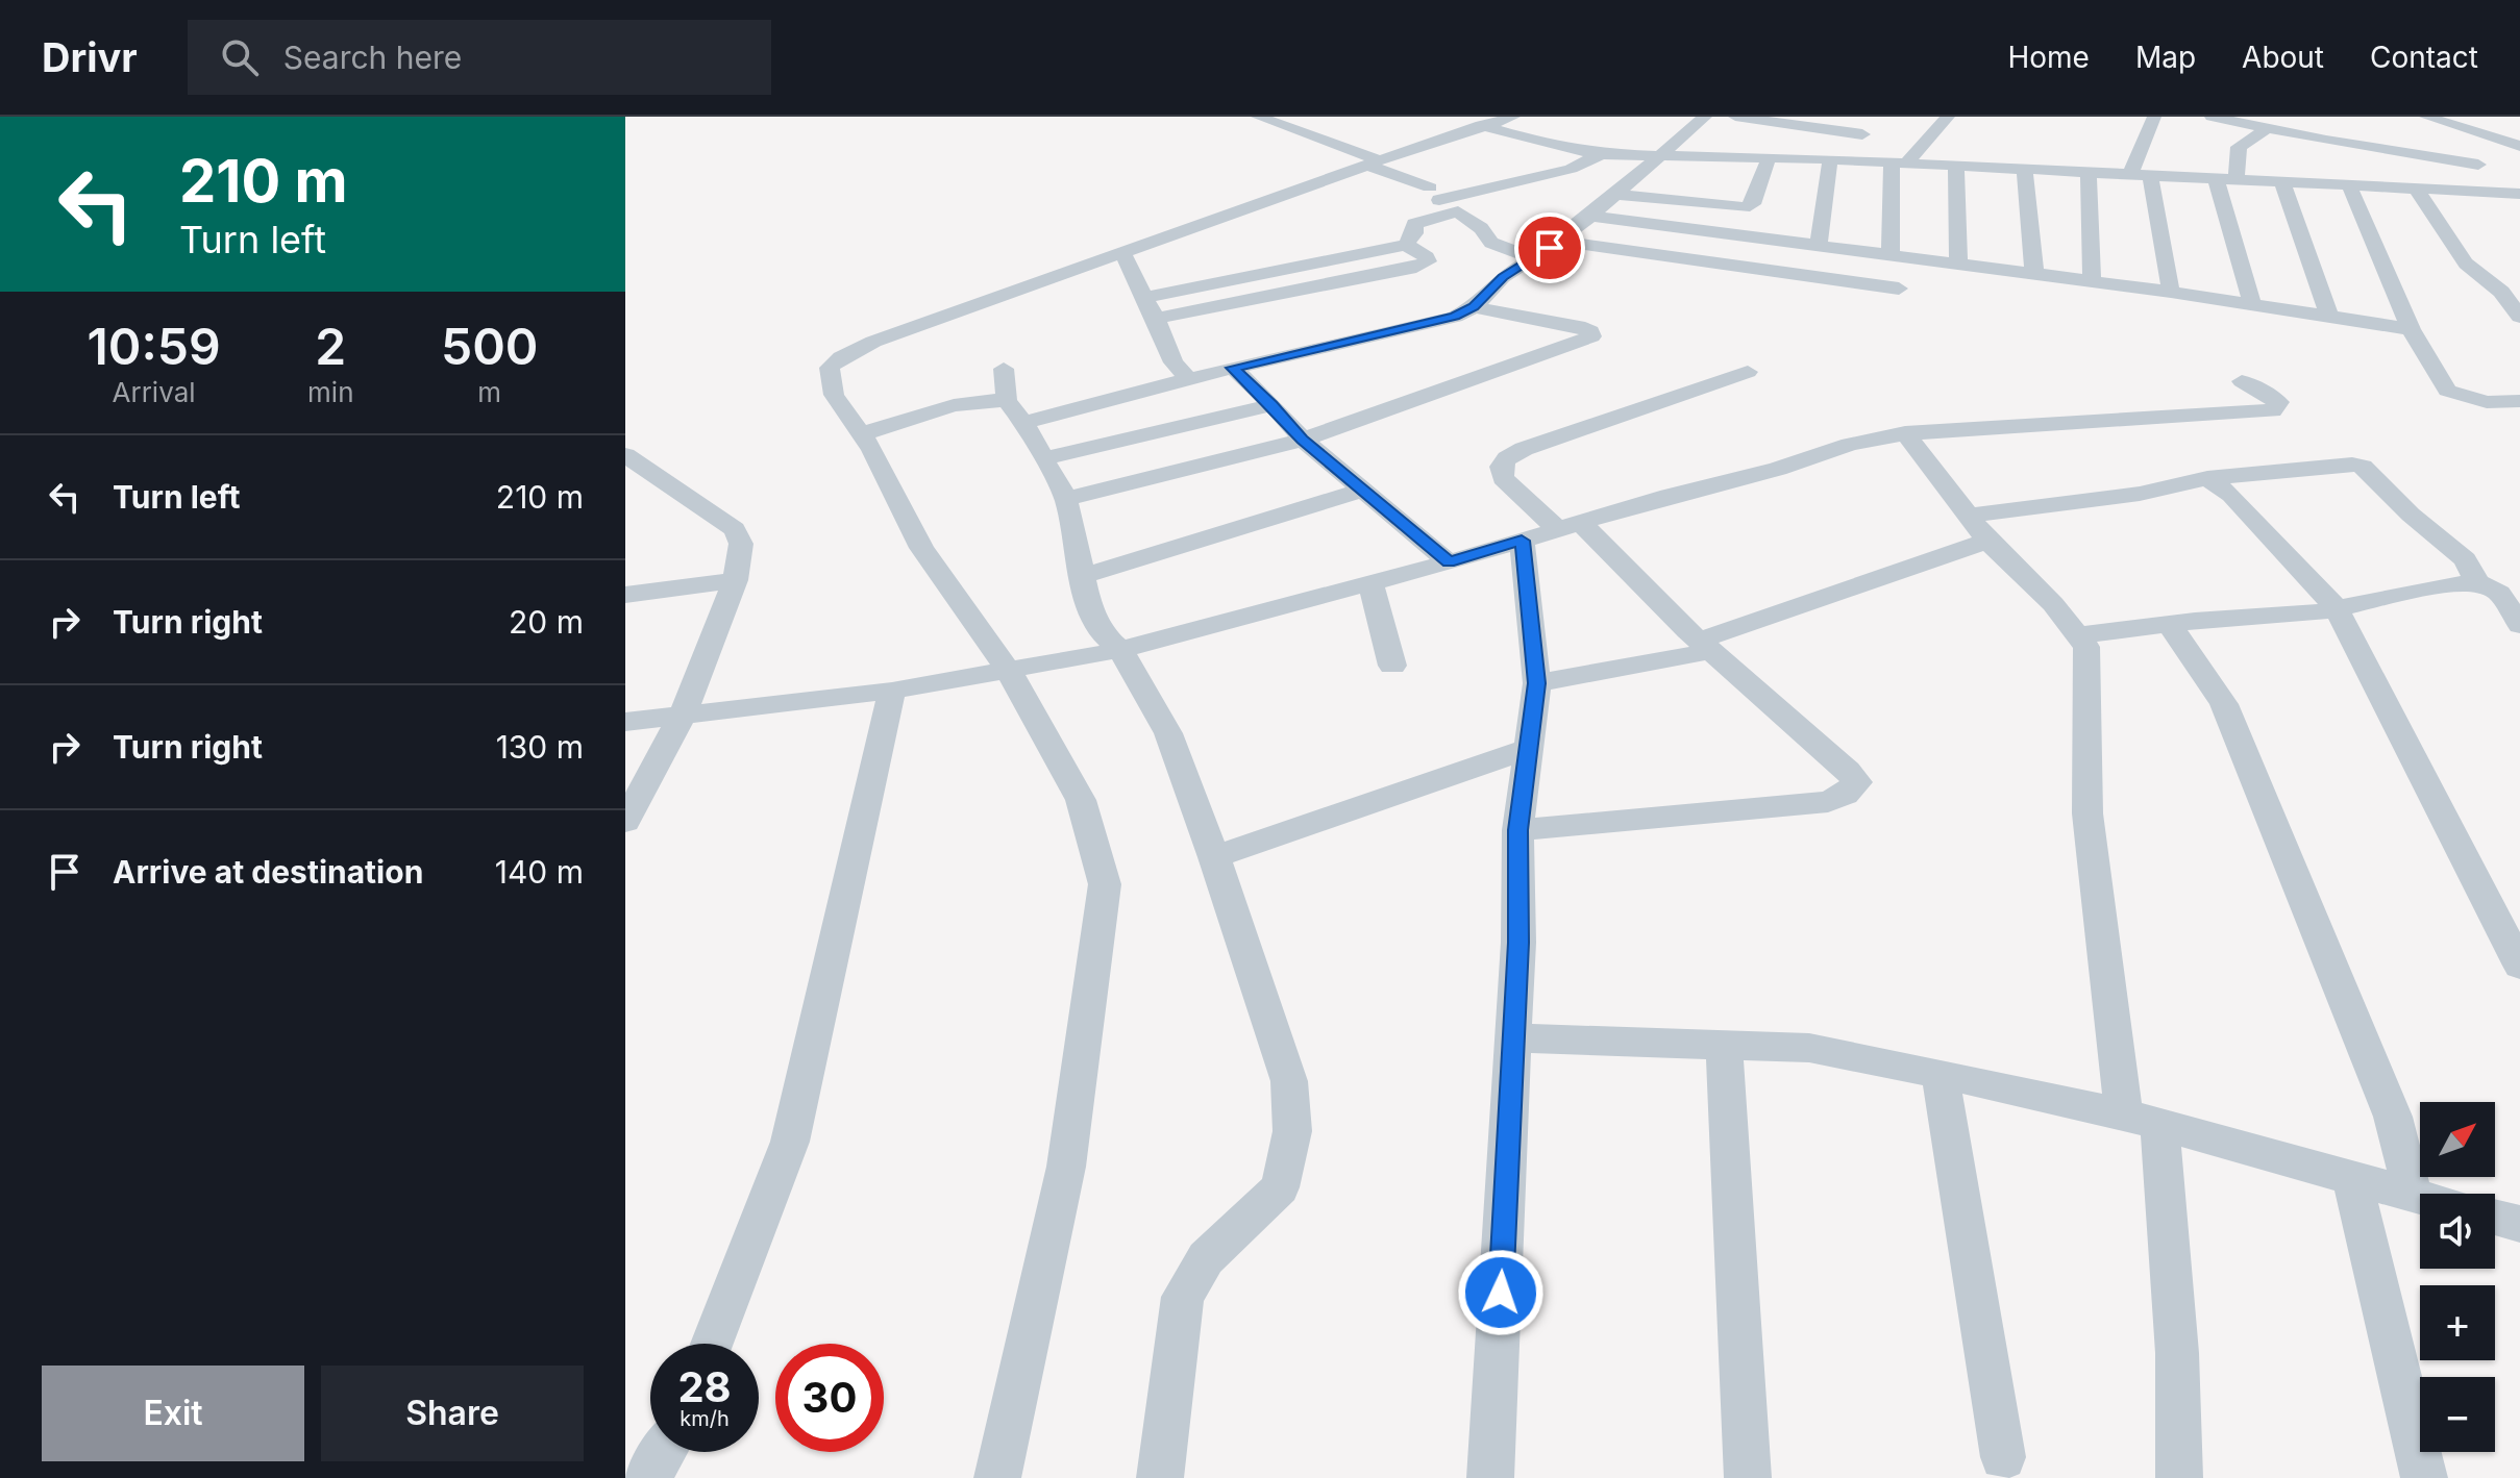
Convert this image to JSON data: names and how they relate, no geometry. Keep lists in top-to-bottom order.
{
  "north": "top right",
  "page": {
    "header": "Drivr",
    "search": "Search here",
    "nav": [
      "Home",
      "Map",
      "About",
      "Contact"
    ],
    "turn": ["210 m", "Turn left"],
    "eta": [
      "10:59",
      "Arrival",
      "2",
      "min",
      "500",
      "m"
    ],
    "list": [
      {
        "name": "Turn left",
        "value": "210 m"
      },
      {
        "name": "Turn right",
        "value": "20 m"
      },
      {
        "name": "Turn right",
        "value": "130 m"
      },
      {
        "name": "Arrive at destination",
        "value": "140 m"
      }
    ],
    "map_buttons": ["+", "−"],
    "speed": "28 km/h",
    "limit": "30",
    "buttons": ["Exit", "Share"]
  }
}
